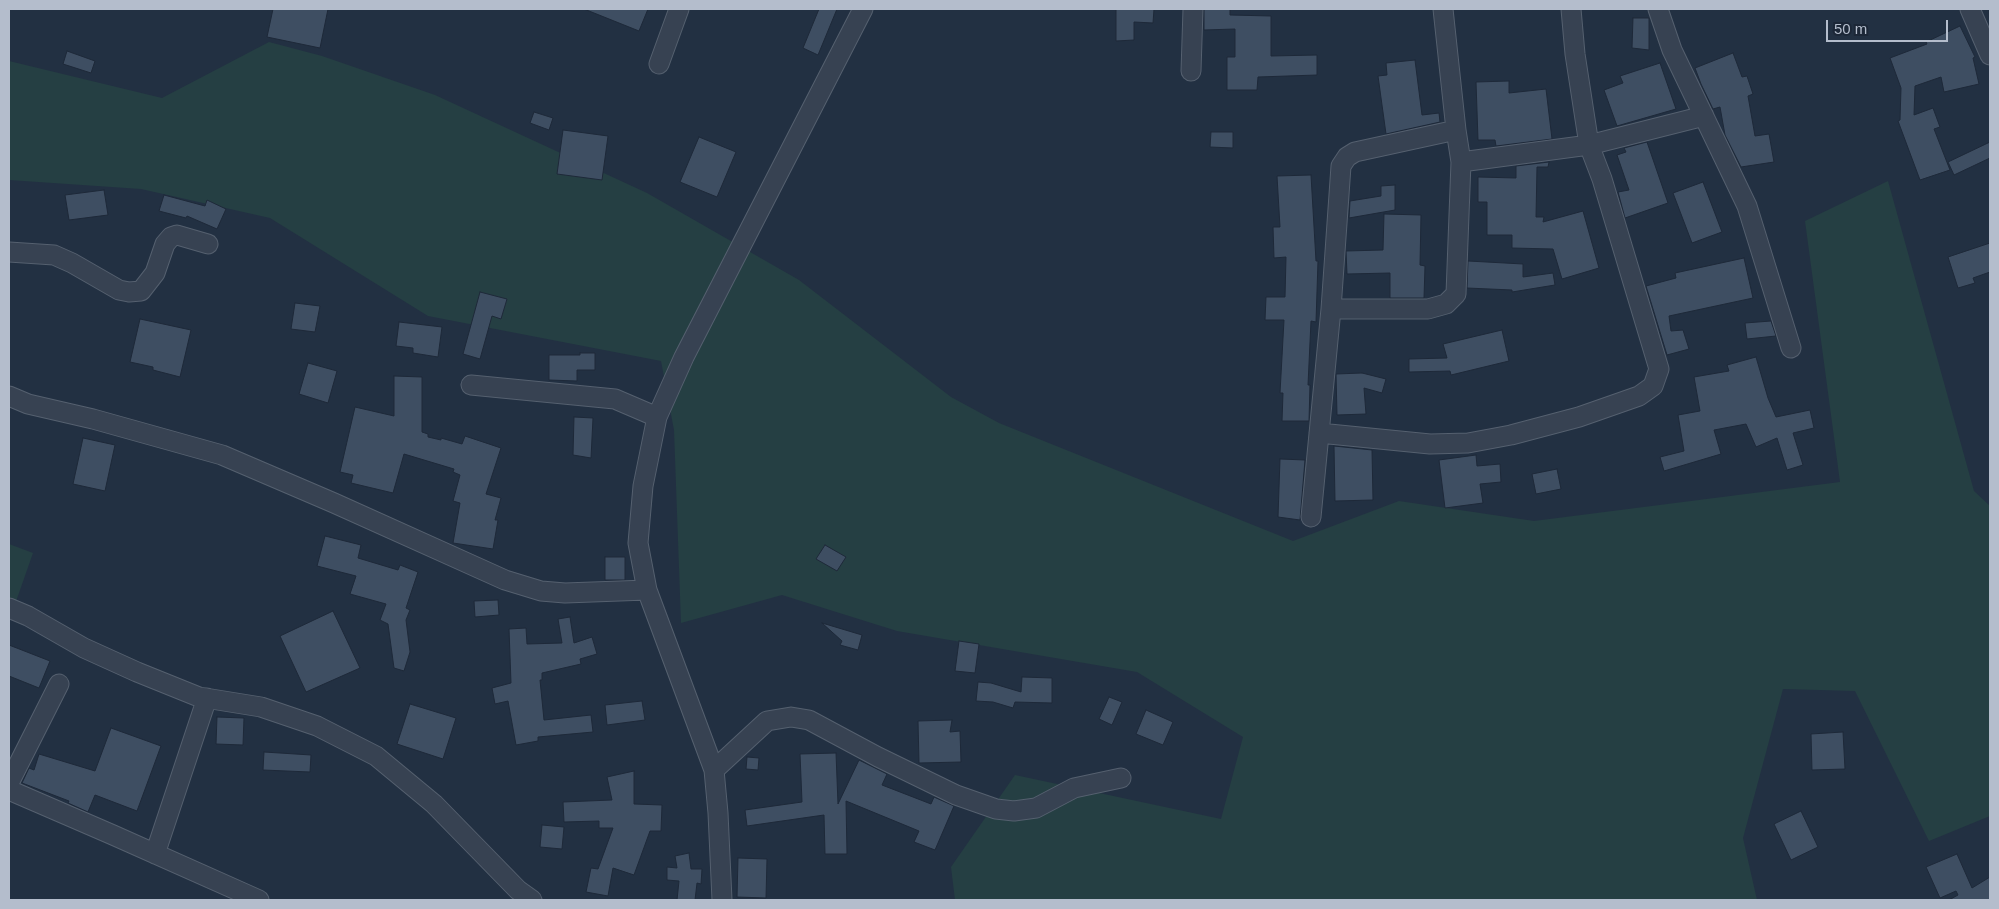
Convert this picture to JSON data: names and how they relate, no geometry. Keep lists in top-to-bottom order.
{
  "scale_bar": "50 m"
}
